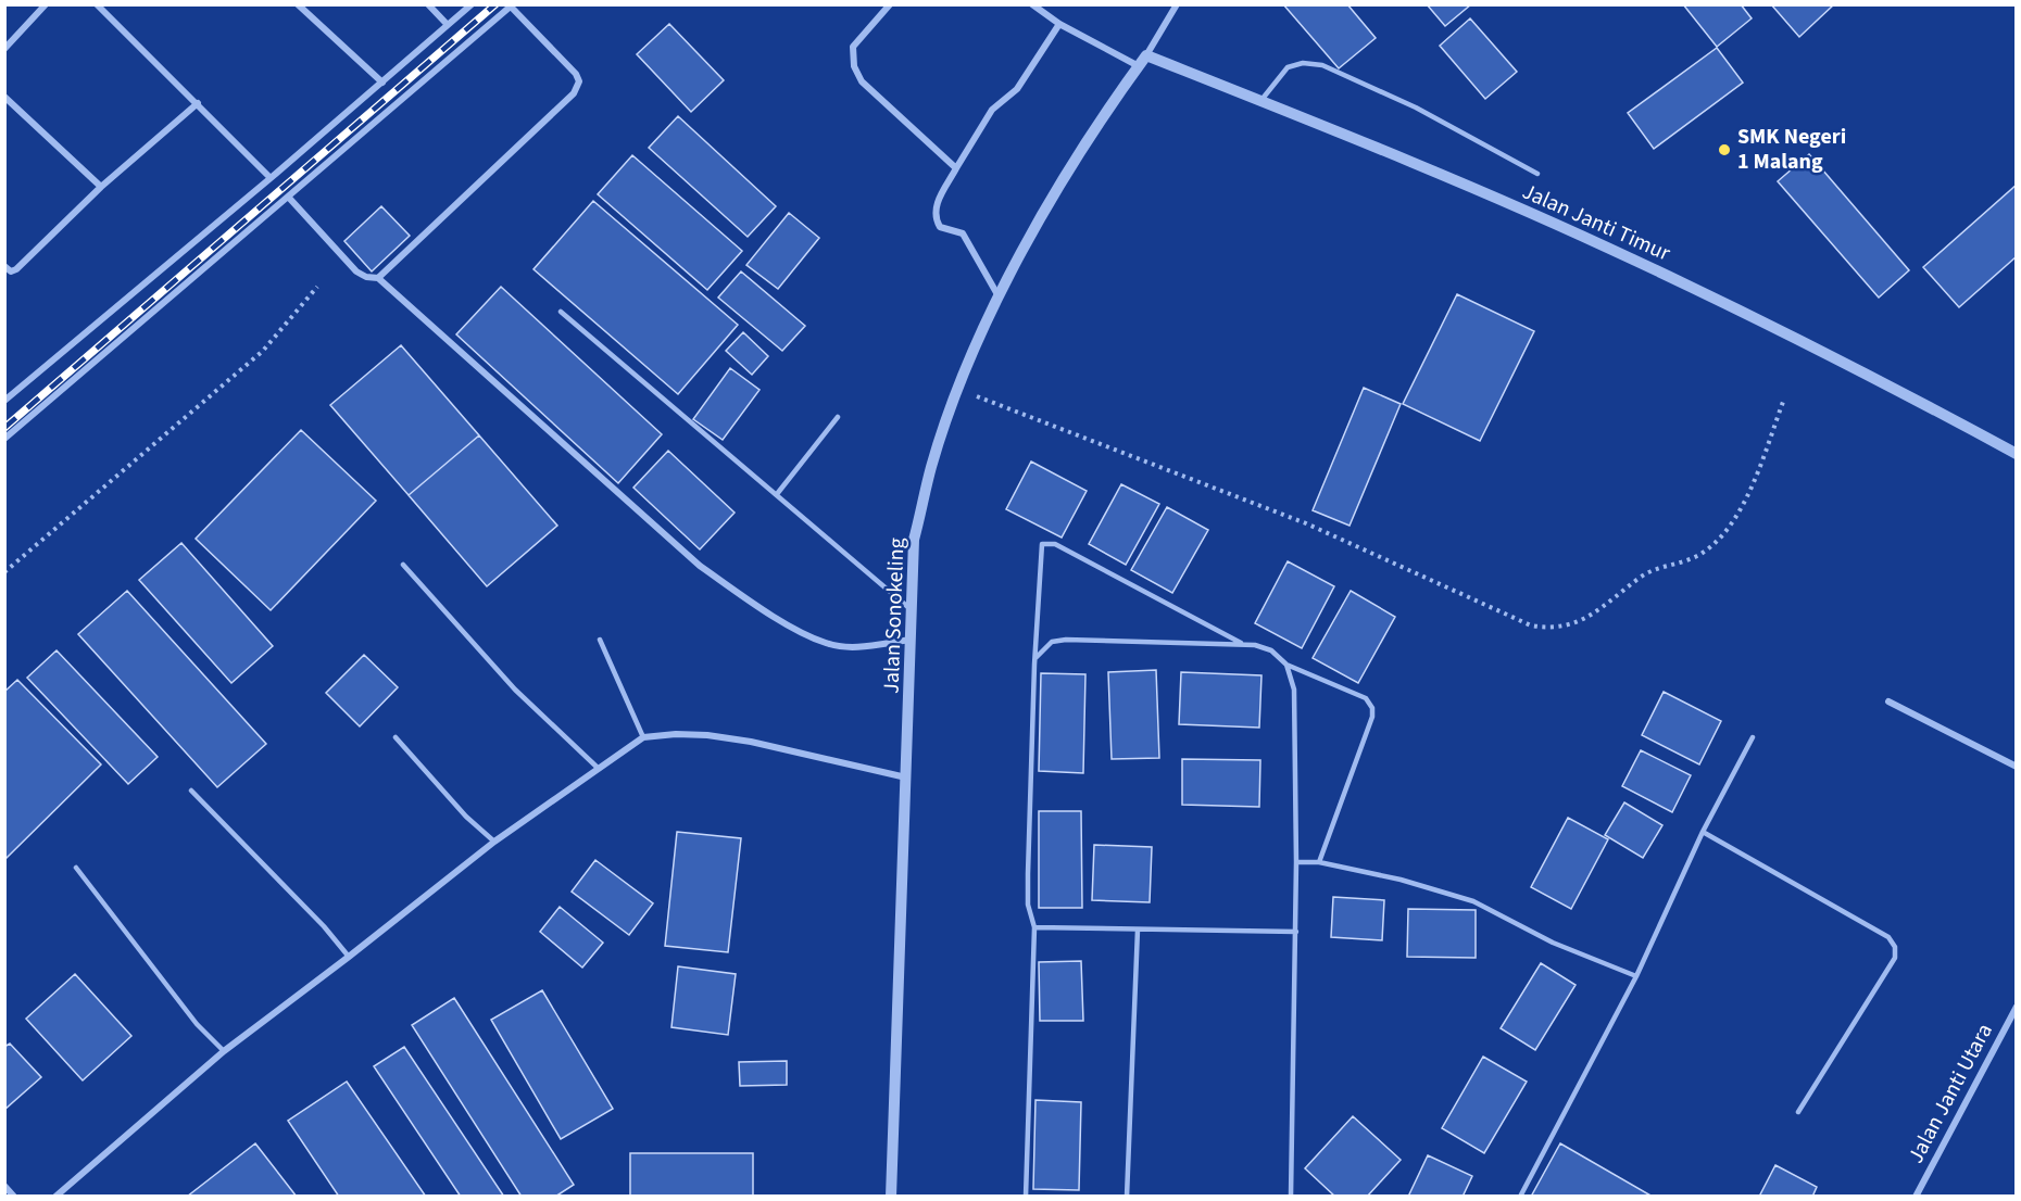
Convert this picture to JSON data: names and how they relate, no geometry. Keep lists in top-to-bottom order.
{
  "streets": {
    "street": ["Jalan Janti Timur", "Jalan Sonokeling", "Jalan Janti Utara"]
  },
  "crossings": [
    ["Jalan Janti Timur", "Jalan Sonokeling"]
  ],
  "places": ["SMK Negeri 1 Malang"]
}
